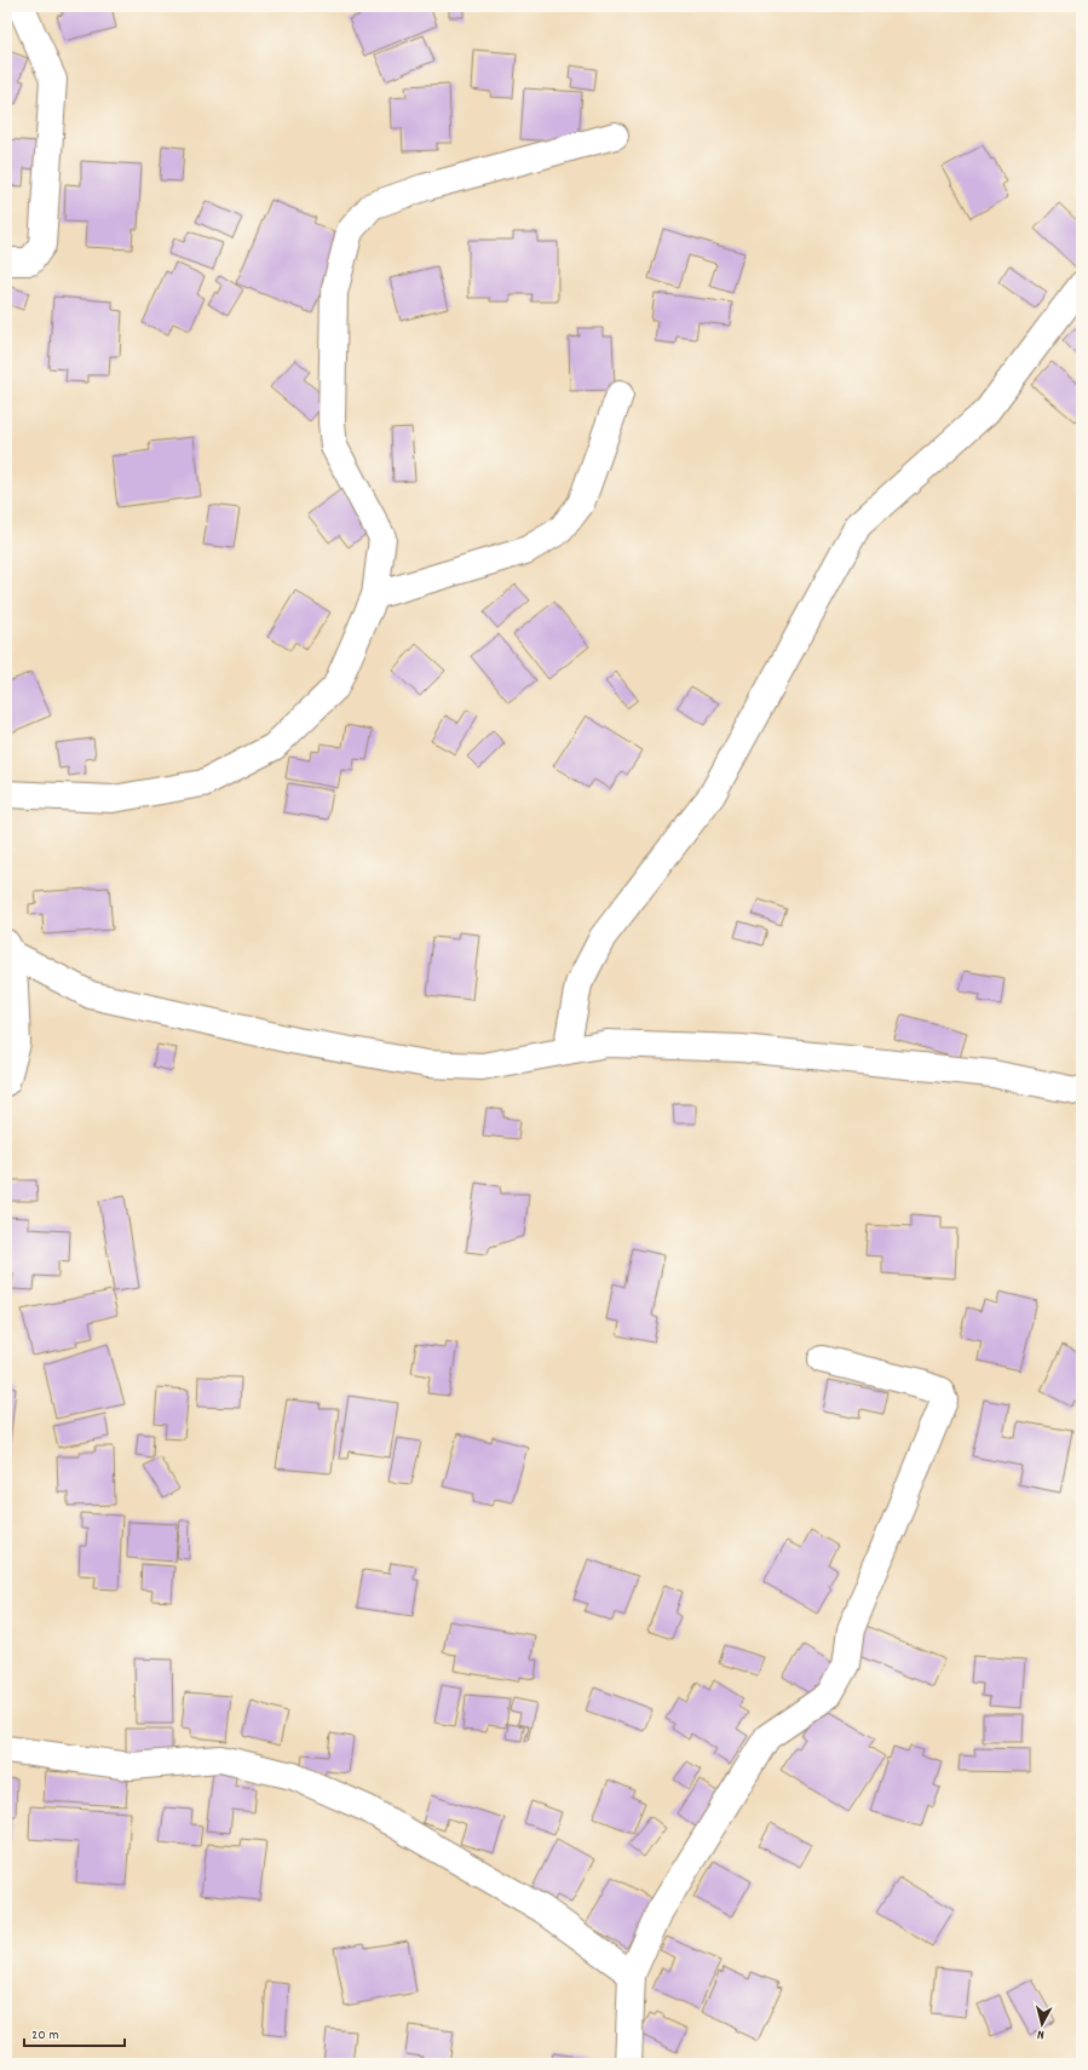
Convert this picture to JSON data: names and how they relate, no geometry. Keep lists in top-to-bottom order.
{
  "scale_bar": "20 m",
  "north": "bottom"
}
